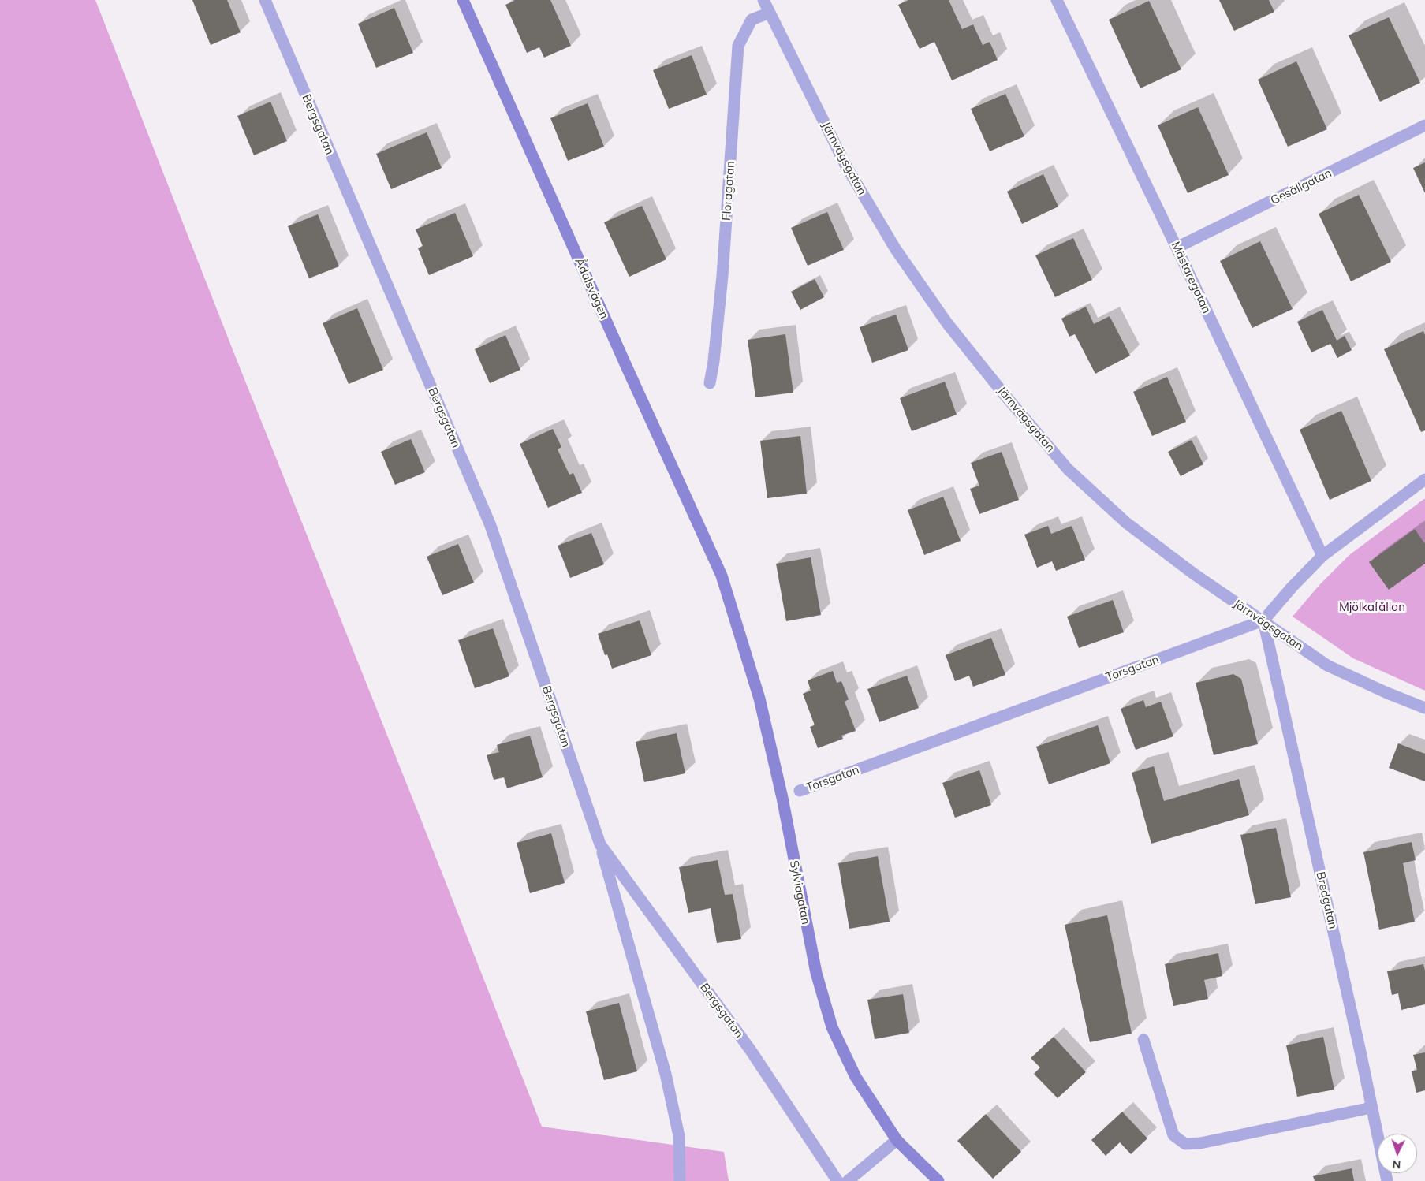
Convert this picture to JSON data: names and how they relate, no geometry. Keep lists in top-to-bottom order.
{
  "streets": {
    "main road": ["Ådalsvägen", "Sylviagatan"],
    "street": [
      "Bergsgatan",
      "Järnvägsgatan",
      "Gesällgatan",
      "Floragatan",
      "Mästaregatan",
      "Torsgatan",
      "Bredgatan"
    ]
  },
  "crossings": [
    ["Järnvägsgatan", "Floragatan"],
    ["Järnvägsgatan", "Torsgatan"],
    ["Järnvägsgatan", "Bredgatan"],
    ["Gesällgatan", "Mästaregatan"],
    ["Mästaregatan", "Torsgatan"],
    ["Ådalsvägen", "Sylviagatan"],
    ["Torsgatan", "Bredgatan"]
  ],
  "parks": ["Mjölkafållan"],
  "north": "bottom"
}
